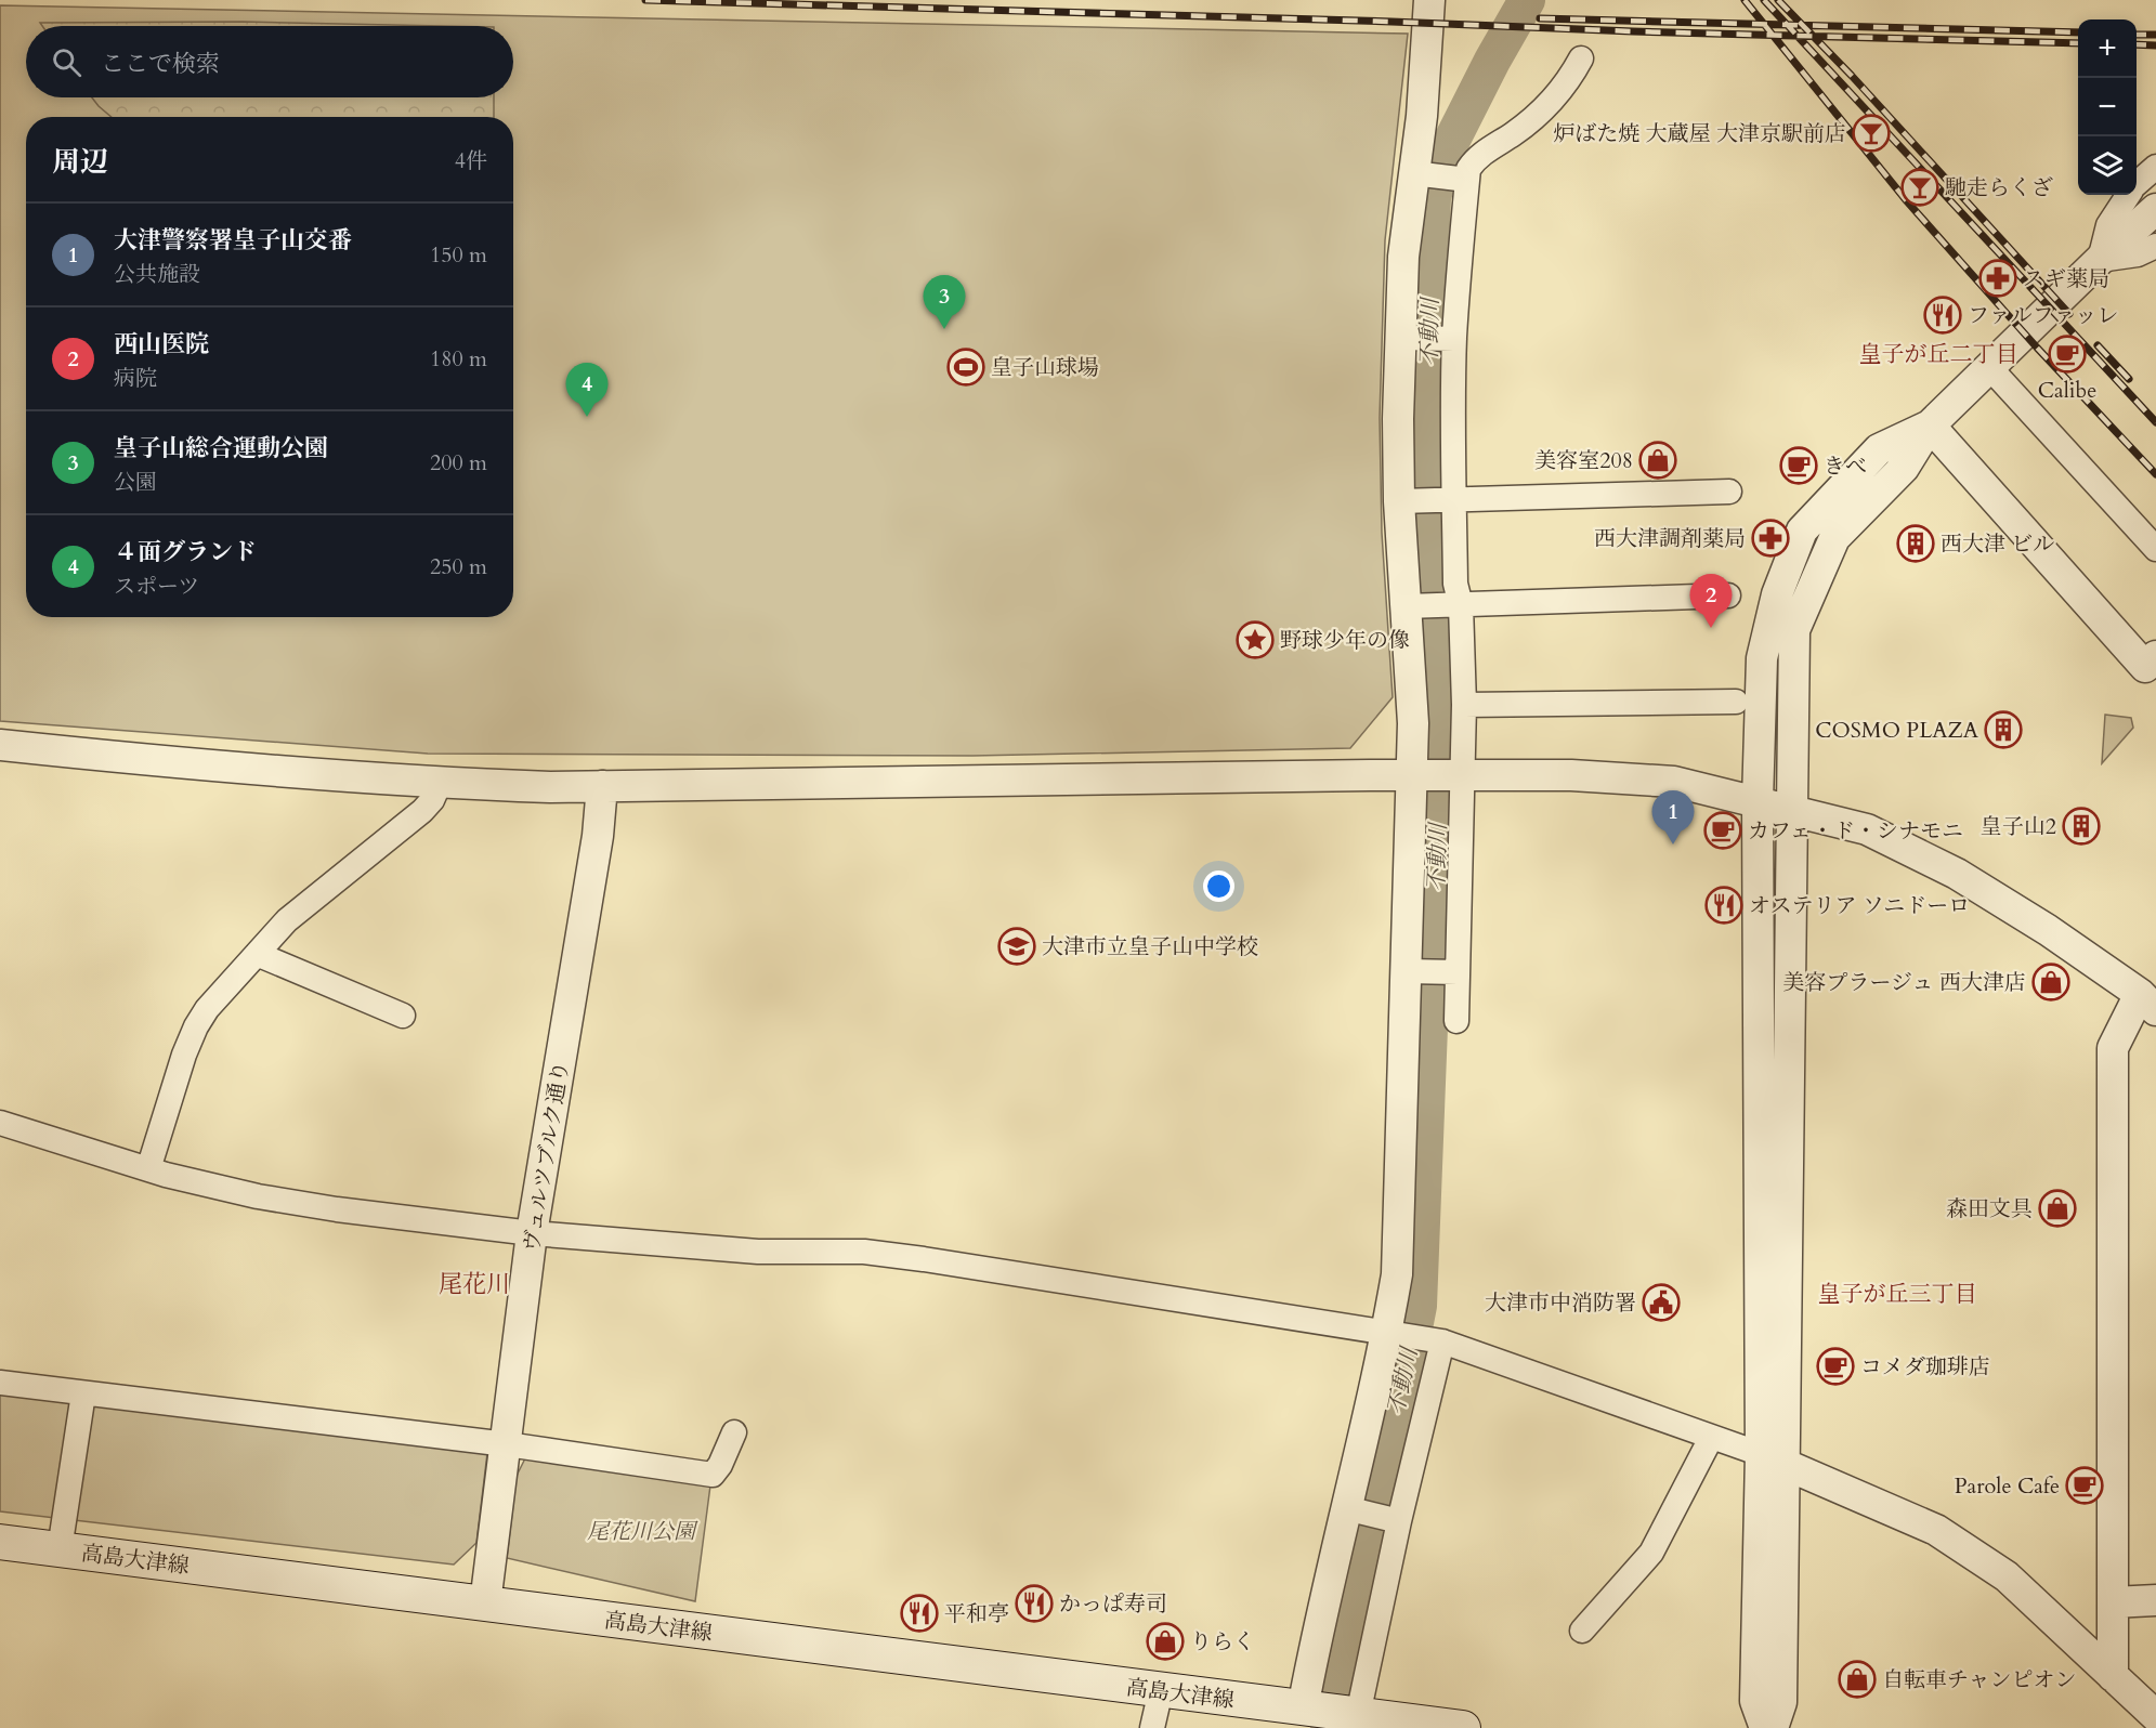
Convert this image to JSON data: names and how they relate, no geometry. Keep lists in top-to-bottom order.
{
  "streets": {
    "main road": ["高島大津線"],
    "street": ["ヴュルツブルク通り"]
  },
  "crossings": [
    ["ヴュルツブルク通り", "高島大津線"]
  ],
  "districts": ["皇子が丘二丁目", "尾花川", "皇子が丘三丁目"],
  "water": ["不動川"],
  "parks": ["尾花川公園"],
  "places": {
    "bar": ["炉ばた焼 大蔵屋 大津京駅前店", "馳走らくざ"],
    "pharmacy": ["スギ薬局", "西大津調剤薬局"],
    "restaurant": [
      "ファルファッレ",
      "オステリア ソニドーロ",
      "かっぱ寿司",
      "平和亭"
    ],
    "cafe": [
      "Calibe",
      "きべ",
      "カフェ・ド・シナモニ",
      "コメダ珈琲店",
      "Parole Cafe"
    ],
    "sports": ["皇子山球場"],
    "shop": [
      "美容室208",
      "美容プラージュ 西大津店",
      "森田文具",
      "りらく",
      "自転車チャンピオン"
    ],
    "building": ["西大津 ビル", "COSMO PLAZA", "皇子山2"],
    "place": ["野球少年の像"],
    "school or university": ["大津市立皇子山中学校"],
    "public building": ["大津市中消防署"]
  },
  "page": {
    "map_buttons": ["+", "−"],
    "search": "ここで検索",
    "heading": ["周辺", "4件"],
    "list": [
      {
        "mark": "1",
        "name": "大津警察署皇子山交番",
        "note": "公共施設",
        "value": "150 m"
      },
      {
        "mark": "2",
        "name": "西山医院",
        "note": "病院",
        "value": "180 m"
      },
      {
        "mark": "3",
        "name": "皇子山総合運動公園",
        "note": "公園",
        "value": "200 m"
      },
      {
        "mark": "4",
        "name": "４面グランド",
        "note": "スポーツ",
        "value": "250 m"
      }
    ],
    "pins": [
      "3",
      "4",
      "2",
      "1"
    ]
  }
}
